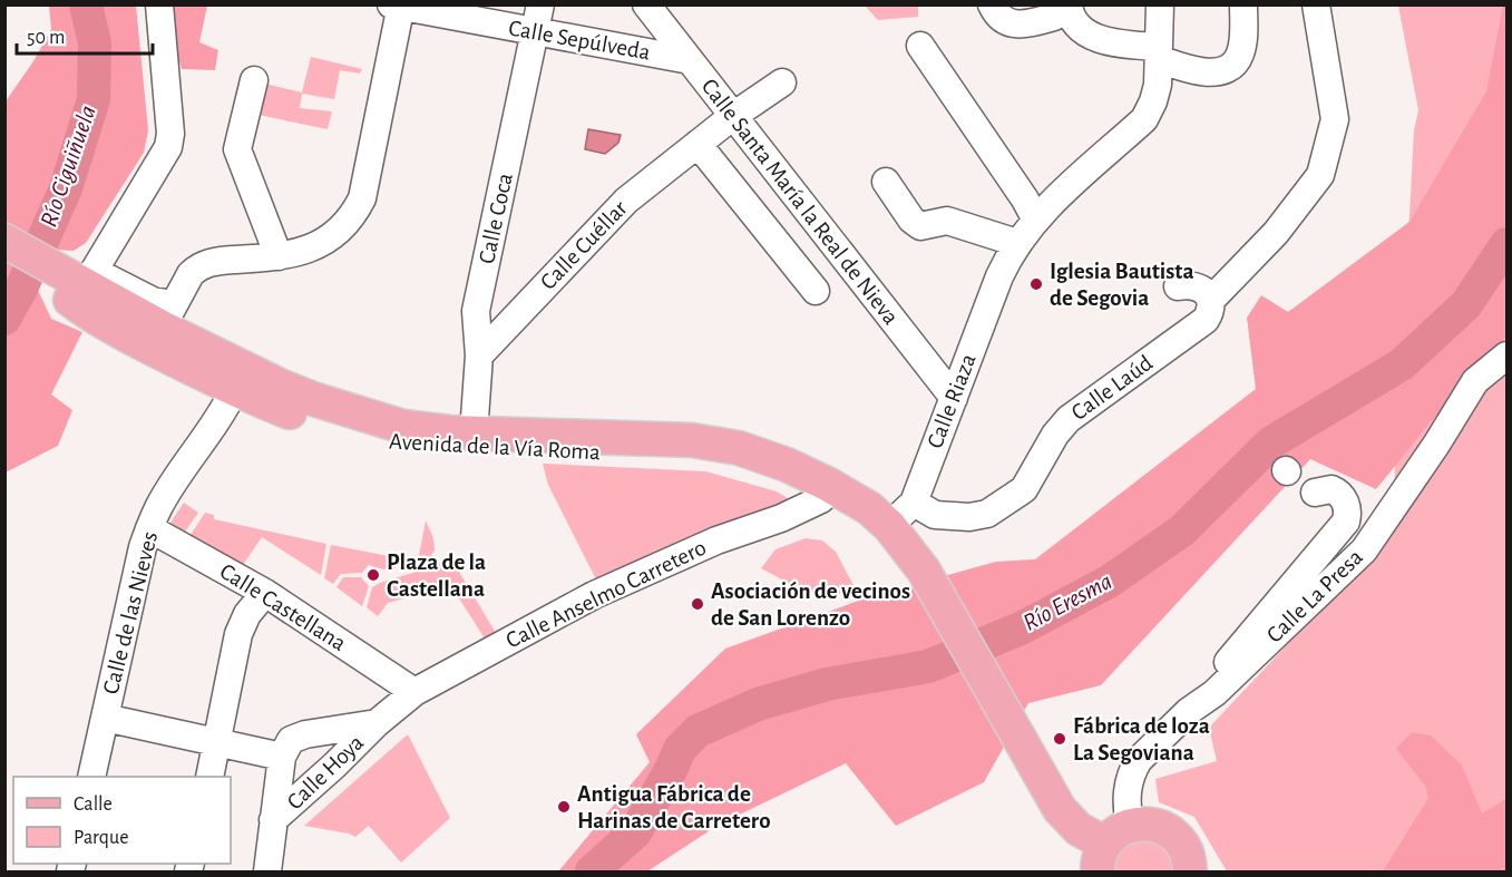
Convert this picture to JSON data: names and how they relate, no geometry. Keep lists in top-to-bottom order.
{
  "streets": {
    "main road": ["Avenida de la Vía Roma"],
    "street": [
      "Calle Sepúlveda",
      "Calle Santa María la Real de Nieva",
      "Calle Coca",
      "Calle Cuéllar",
      "Calle Laúd",
      "Calle Riaza",
      "Calle Anselmo Carretero",
      "Calle La Presa",
      "Calle Castellana",
      "Calle de las Nieves",
      "Calle Hoya"
    ]
  },
  "crossings": [
    ["Calle Sepúlveda", "Calle Santa María la Real de Nieva"],
    ["Calle Sepúlveda", "Calle Coca"],
    ["Calle Santa María la Real de Nieva", "Calle Cuéllar"],
    ["Calle Santa María la Real de Nieva", "Calle Riaza"],
    ["Calle Coca", "Calle Cuéllar"],
    ["Calle Coca", "Avenida de la Vía Roma"],
    ["Calle Laúd", "Calle Riaza"],
    ["Calle Riaza", "Avenida de la Vía Roma"],
    ["Avenida de la Vía Roma", "Calle Anselmo Carretero"],
    ["Avenida de la Vía Roma", "Calle de las Nieves"],
    ["Calle Anselmo Carretero", "Calle Castellana"],
    ["Calle Anselmo Carretero", "Calle Hoya"],
    ["Calle Castellana", "Calle de las Nieves"],
    ["Calle Castellana", "Calle Hoya"]
  ],
  "water": ["Río Ciguiñuela", "Río Eresma"],
  "places": [
    "Iglesia Bautista de Segovia",
    "Plaza de la Castellana",
    "Asociación de vecinos de San Lorenzo",
    "Fábrica de loza La Segoviana",
    "Antigua Fábrica de Harinas de Carretero"
  ],
  "legend": ["Calle", "Parque"],
  "scale_bar": "50 m"
}
